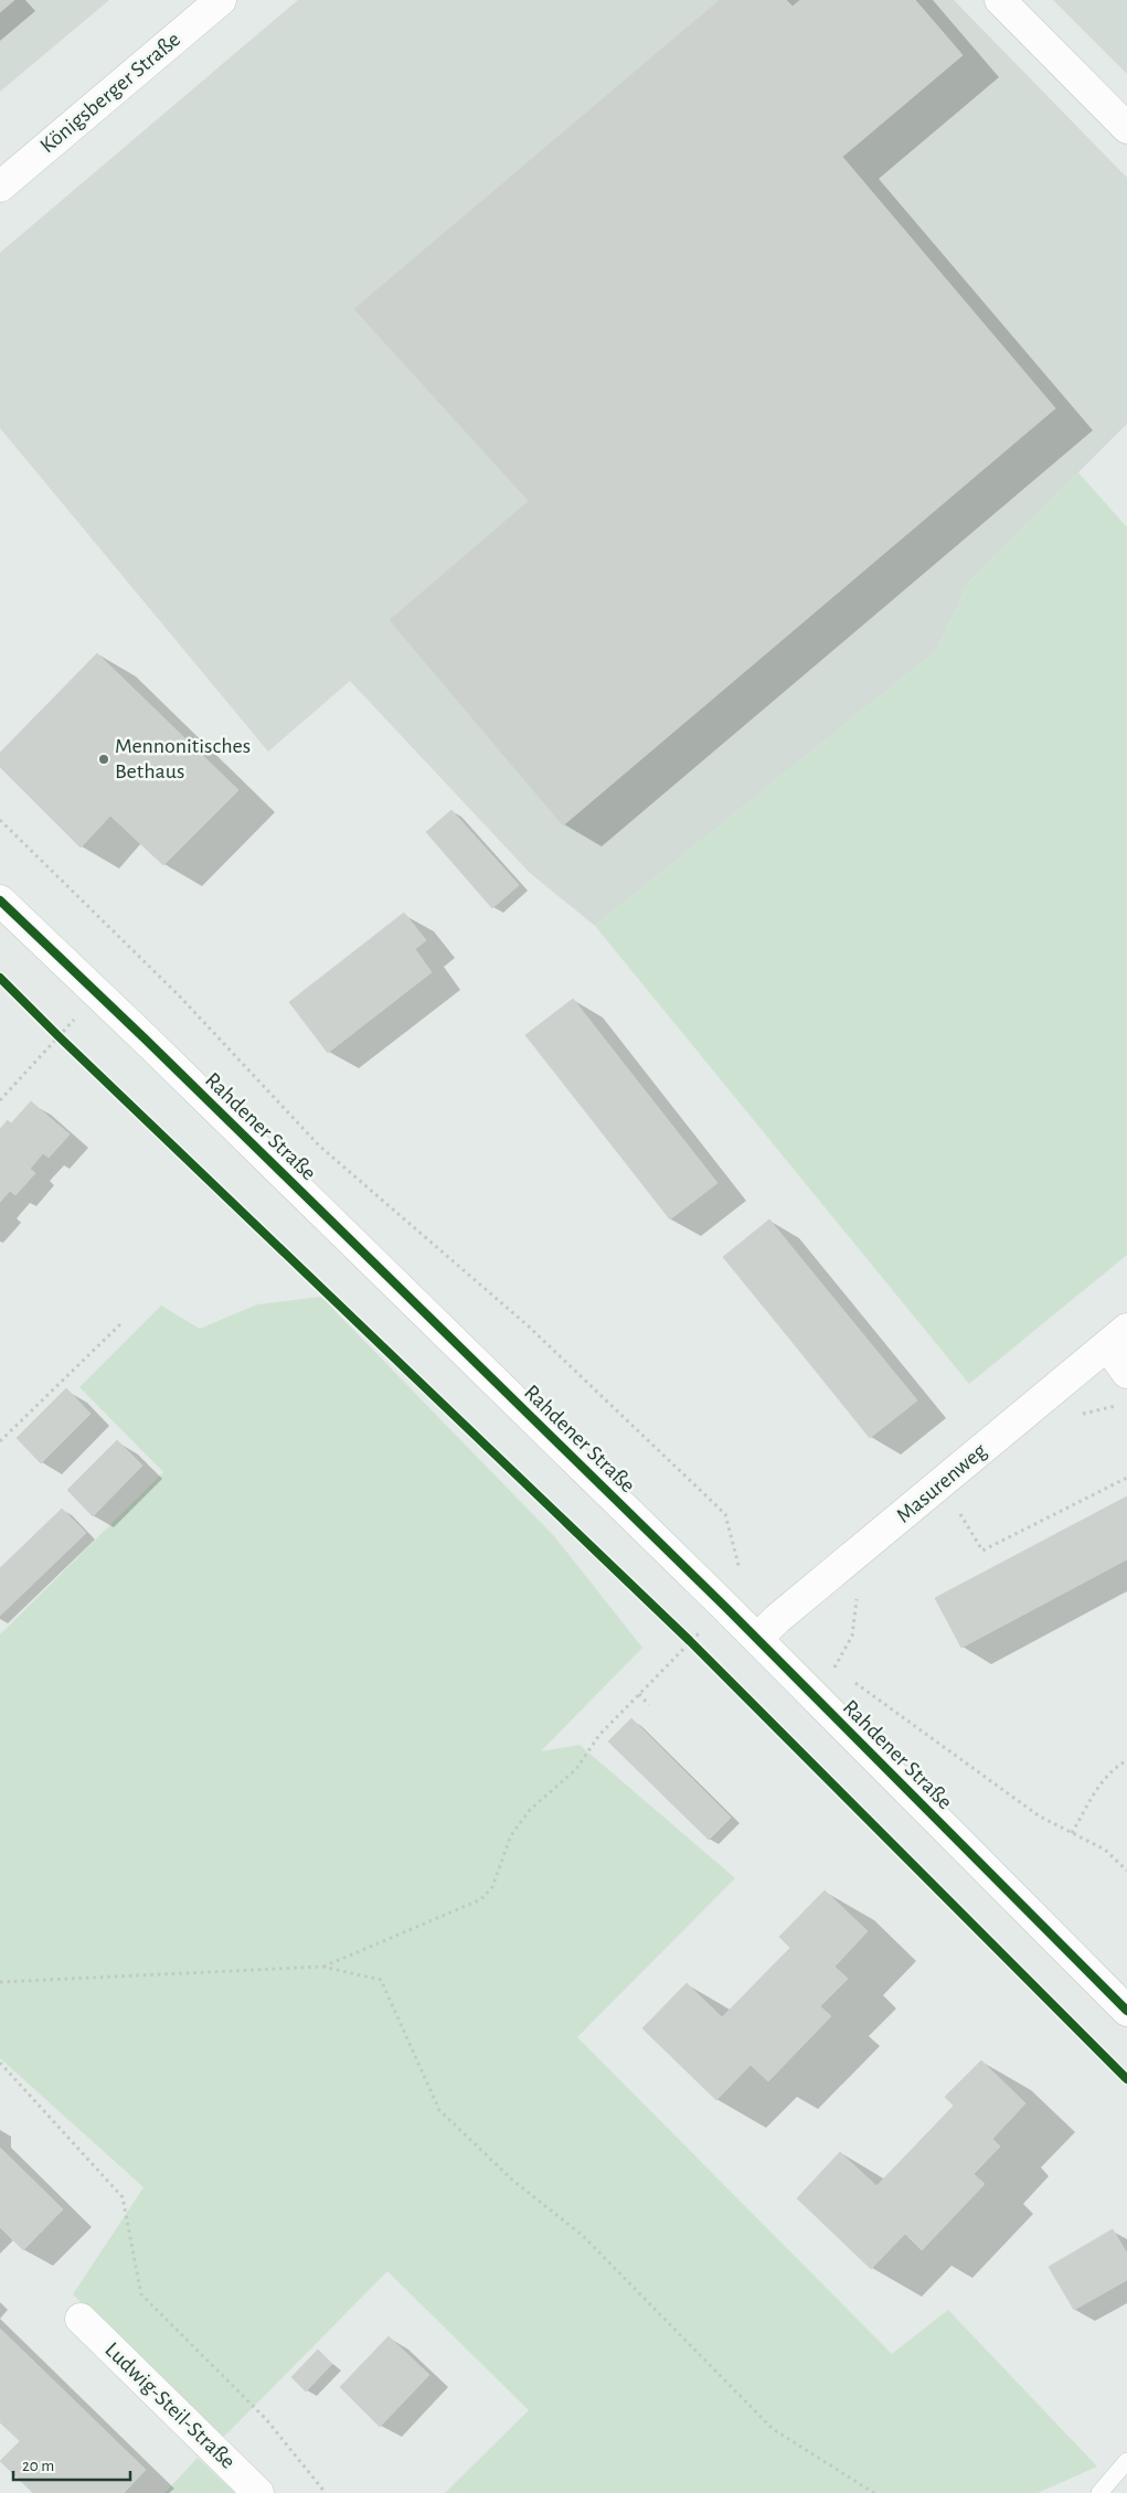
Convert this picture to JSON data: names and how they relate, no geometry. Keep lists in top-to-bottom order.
{
  "streets": {
    "street": [
      "Königsberger Straße",
      "Rahdener Straße",
      "Masurenweg",
      "Ludwig-Steil-Straße"
    ]
  },
  "crossings": [
    ["Rahdener Straße", "Masurenweg"]
  ],
  "places": ["Mennonitisches Bethaus"],
  "scale_bar": "20 m"
}
